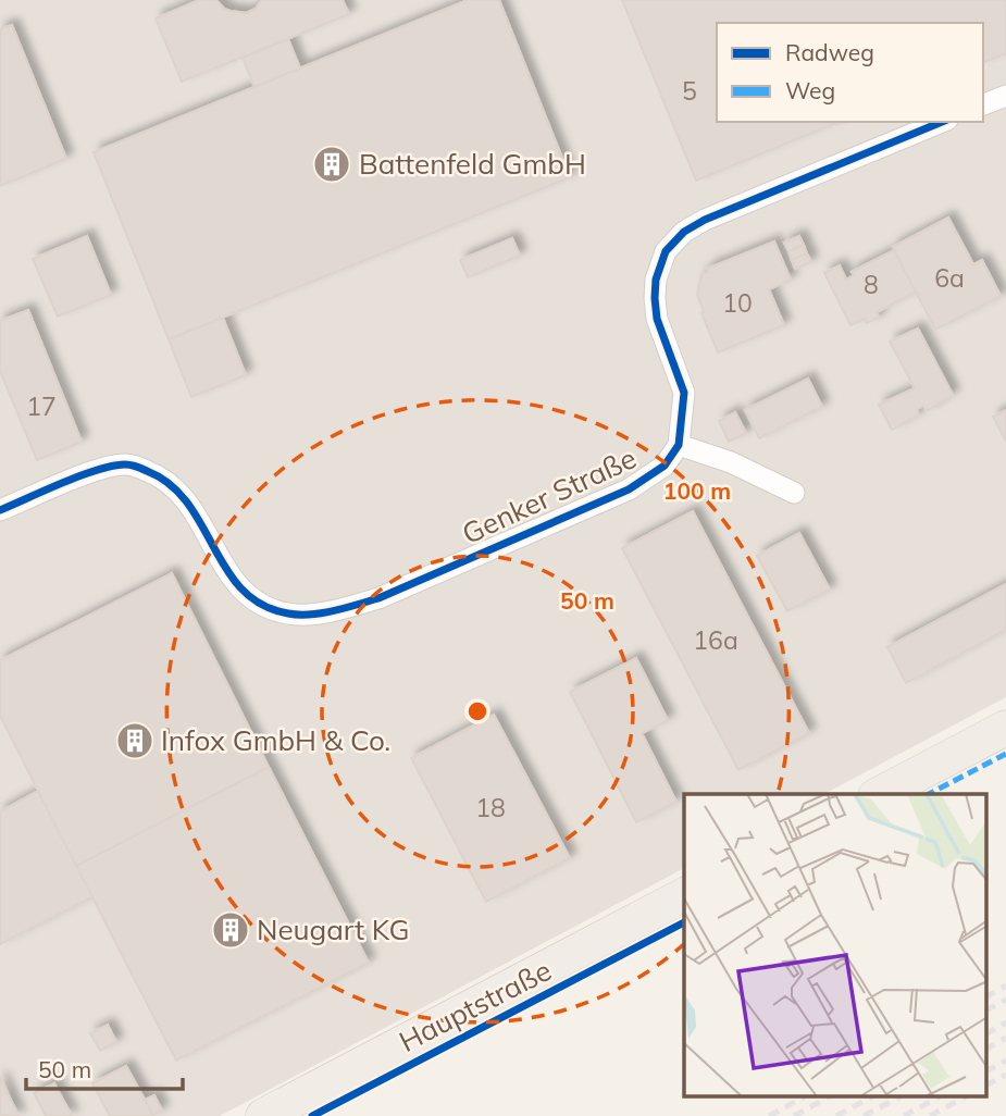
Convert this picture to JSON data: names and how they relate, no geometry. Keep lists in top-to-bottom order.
{
  "streets": {
    "main road": ["Hauptstraße"],
    "street": ["Genker Straße"]
  },
  "places": {
    "building": ["Battenfeld GmbH", "Infox GmbH & Co.", "Neugart KG"]
  },
  "house_numbers": [
    "5",
    "6a",
    "8",
    "10",
    "17",
    "16a",
    "18"
  ],
  "legend": ["Radweg", "Weg"],
  "scale_bar": "50 m",
  "rings": ["100 m", "50 m"]
}
